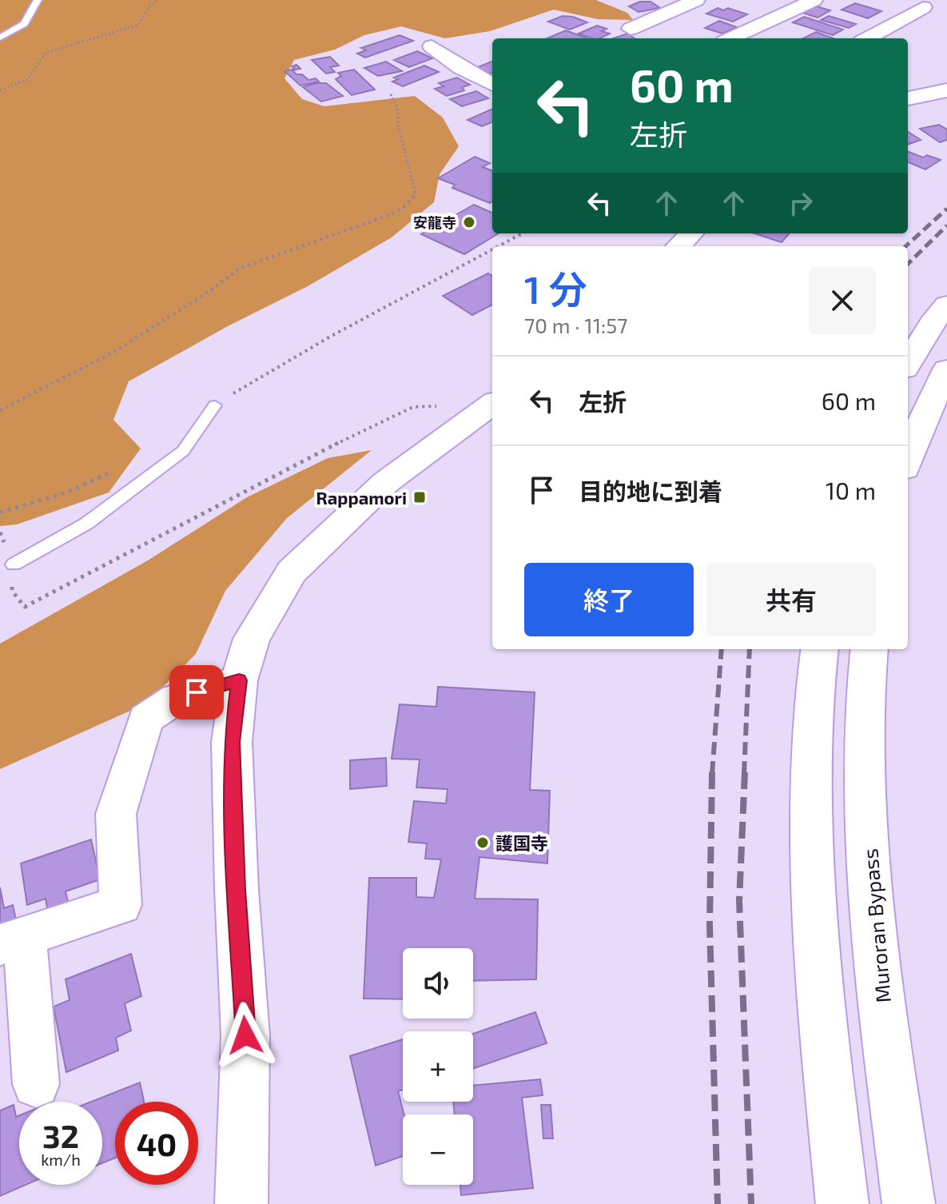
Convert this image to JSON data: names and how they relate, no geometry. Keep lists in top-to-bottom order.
{
  "streets": {
    "main road": ["Muroran Bypass"]
  },
  "places": {
    "other": ["安龍寺", "護国寺"],
    "transit": ["Rappamori"]
  },
  "page": {
    "turn": ["60 m", "左折"],
    "heading": ["1 分", "70 m · 11:57"],
    "list": [
      {
        "name": "左折",
        "value": "60 m"
      },
      {
        "name": "目的地に到着",
        "value": "10 m"
      }
    ],
    "buttons": ["終了", "共有"],
    "map_buttons": ["+", "−"],
    "speed": "32 km/h",
    "limit": "40"
  }
}
